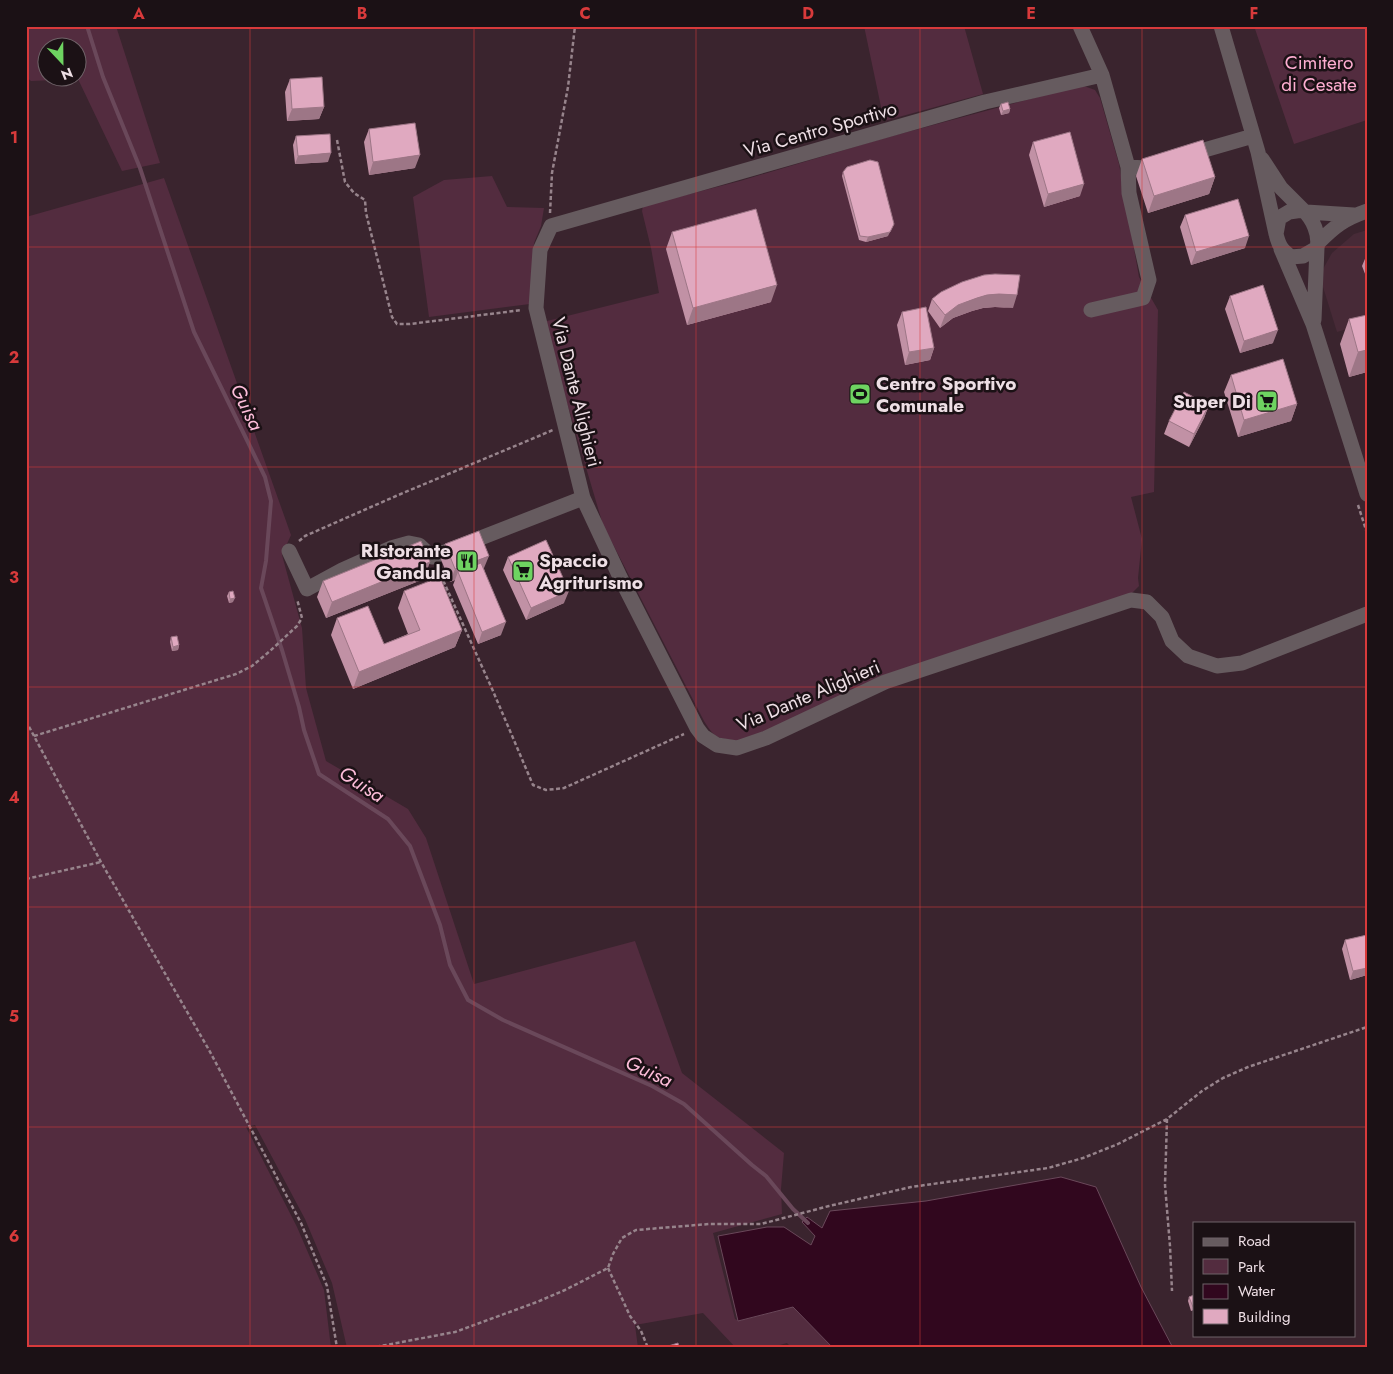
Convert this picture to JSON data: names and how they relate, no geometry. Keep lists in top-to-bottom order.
{
  "streets": {
    "street": ["Via Centro Sportivo", "Via Dante Alighieri"]
  },
  "crossings": [
    ["Via Centro Sportivo", "Via Dante Alighieri"]
  ],
  "water": ["Guisa"],
  "parks": ["Cimitero di Cesate"],
  "places": {
    "sports": ["Centro Sportivo Comunale"],
    "supermarket": ["Super Di", "Spaccio Agriturismo"],
    "restaurant": ["RIstorante Gandula"]
  },
  "legend": [
    "Road",
    "Park",
    "Water",
    "Building"
  ],
  "north": "bottom",
  "grid": {
    "columns": [
      "A",
      "B",
      "C",
      "D",
      "E",
      "F"
    ],
    "rows": [
      "1",
      "2",
      "3",
      "4",
      "5",
      "6"
    ]
  }
}
